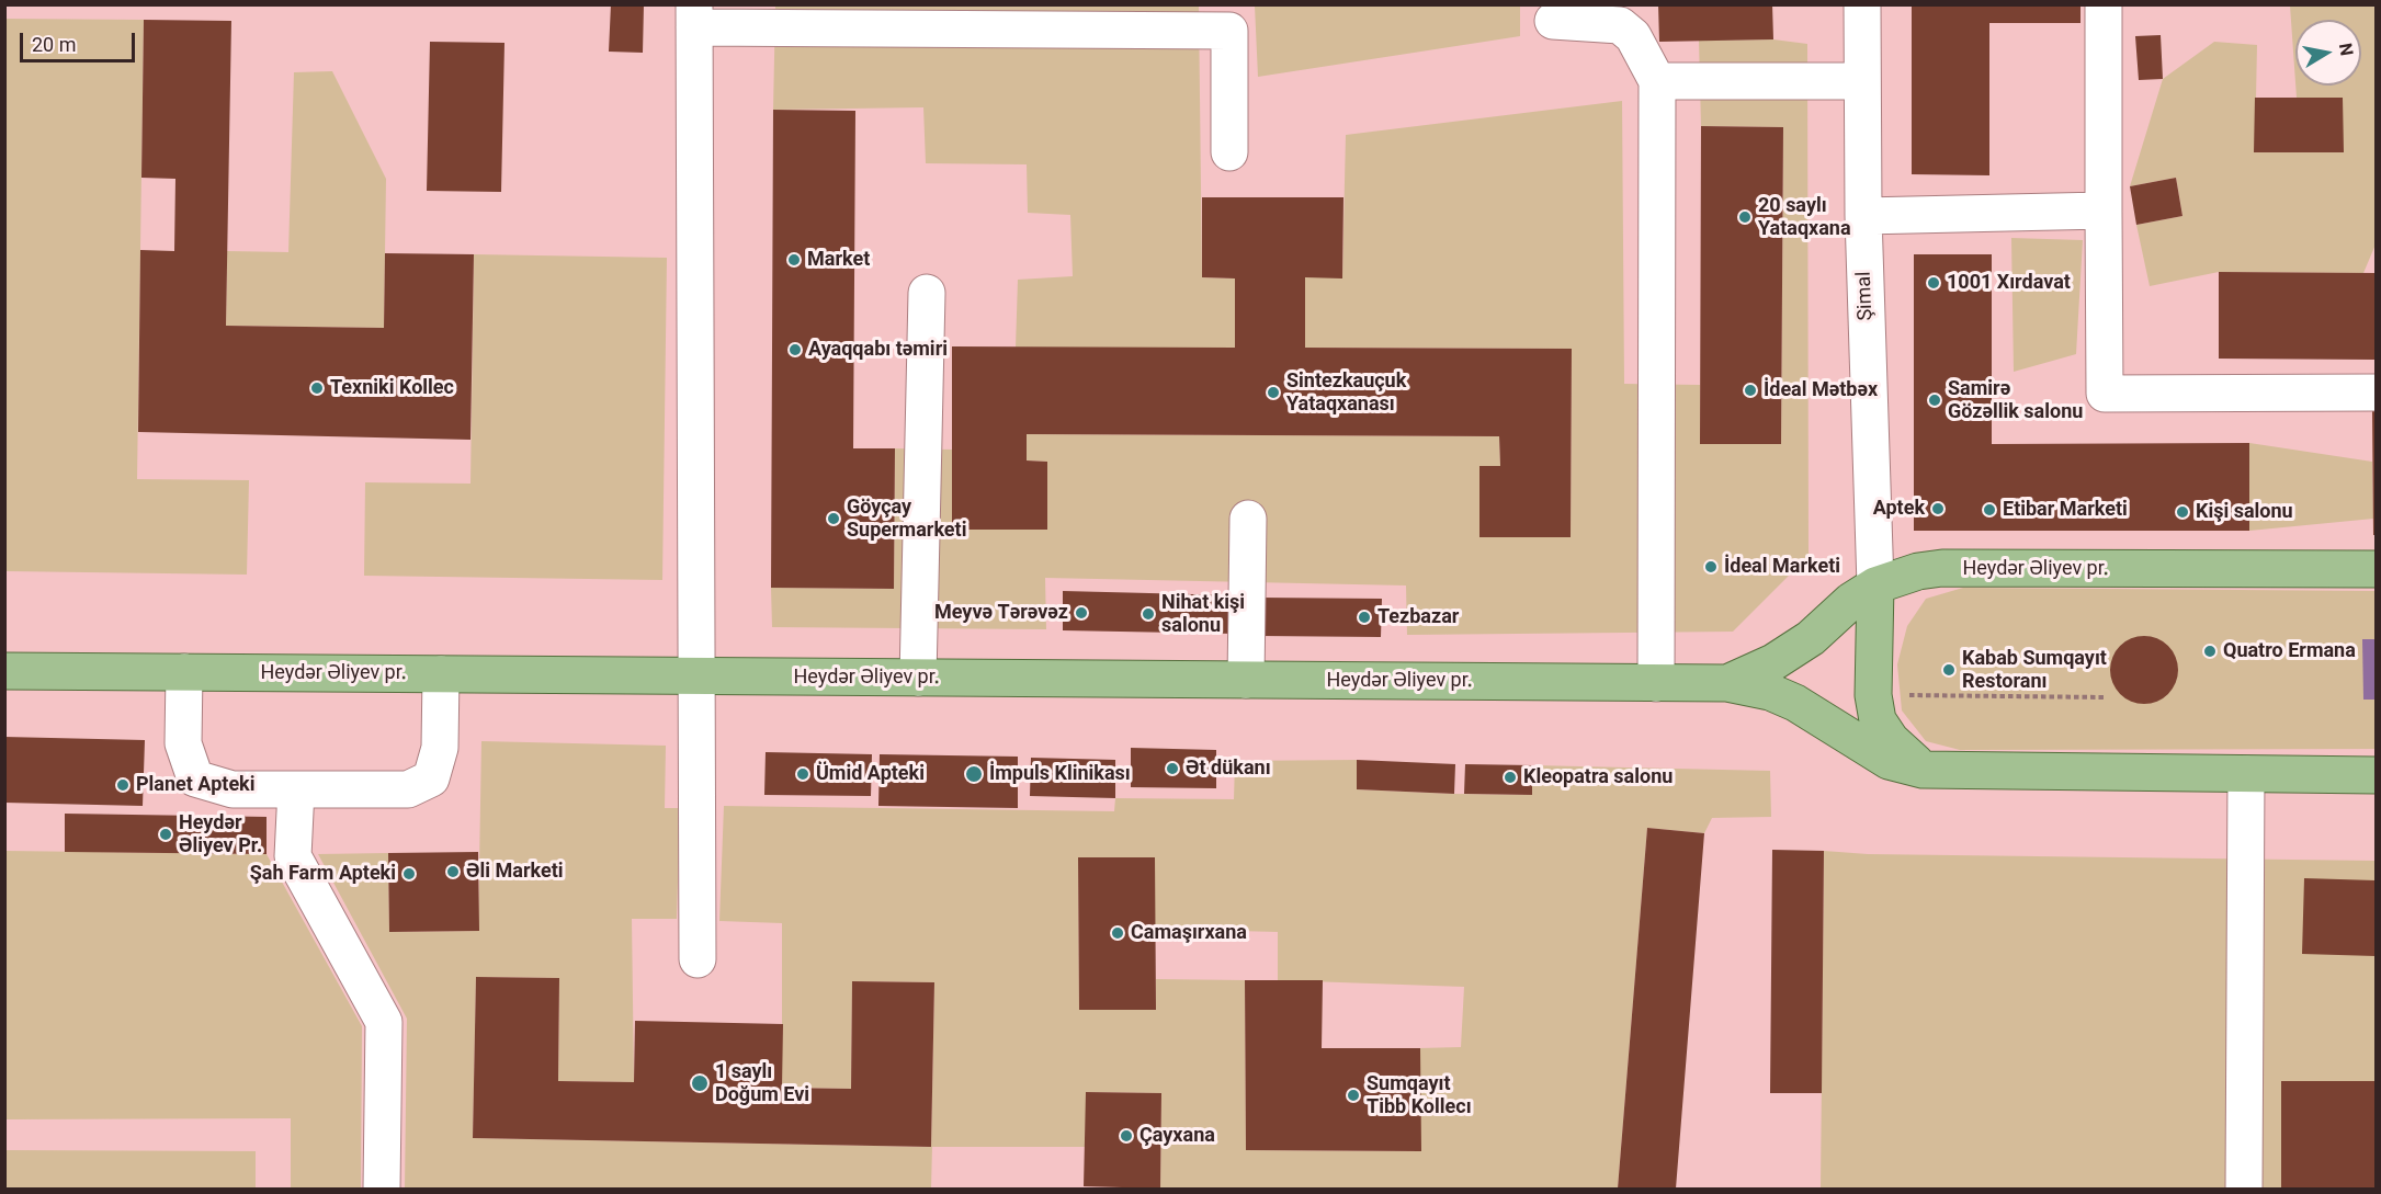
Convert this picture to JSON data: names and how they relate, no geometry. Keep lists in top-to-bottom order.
{
  "streets": {
    "main road": ["Heydər Əliyev pr."],
    "street": ["Şimal"]
  },
  "crossings": [
    ["Şimal", "Heydər Əliyev pr."]
  ],
  "places": [
    "20 saylı Yataqxana",
    "Market",
    "1001 Xırdavat",
    "Ayaqqabı təmiri",
    "Texniki Kollec",
    "İdeal Mətbəx",
    "Sintezkauçuk Yataqxanası",
    "Samirə Gözəllik salonu",
    "Aptek",
    "Etibar Marketi",
    "Kişi salonu",
    "Göyçay Supermarketi",
    "İdeal Marketi",
    "Meyvə Tərəvəz",
    "Nihat kişi salonu",
    "Tezbazar",
    "Quatro Ermana",
    "Kabab Sumqayıt Restoranı",
    "Ət dükanı",
    "Ümid Apteki",
    "İmpuls Klinikası",
    "Kleopatra salonu",
    "Planet Apteki",
    "Heydər Əliyev Pr.",
    "Əli Marketi",
    "Şah Farm Apteki",
    "Camaşırxana",
    "1 saylı Doğum Evi",
    "Sumqayıt Tibb Kollecı",
    "Çayxana"
  ],
  "scale_bar": "20 m",
  "north": "right"
}
